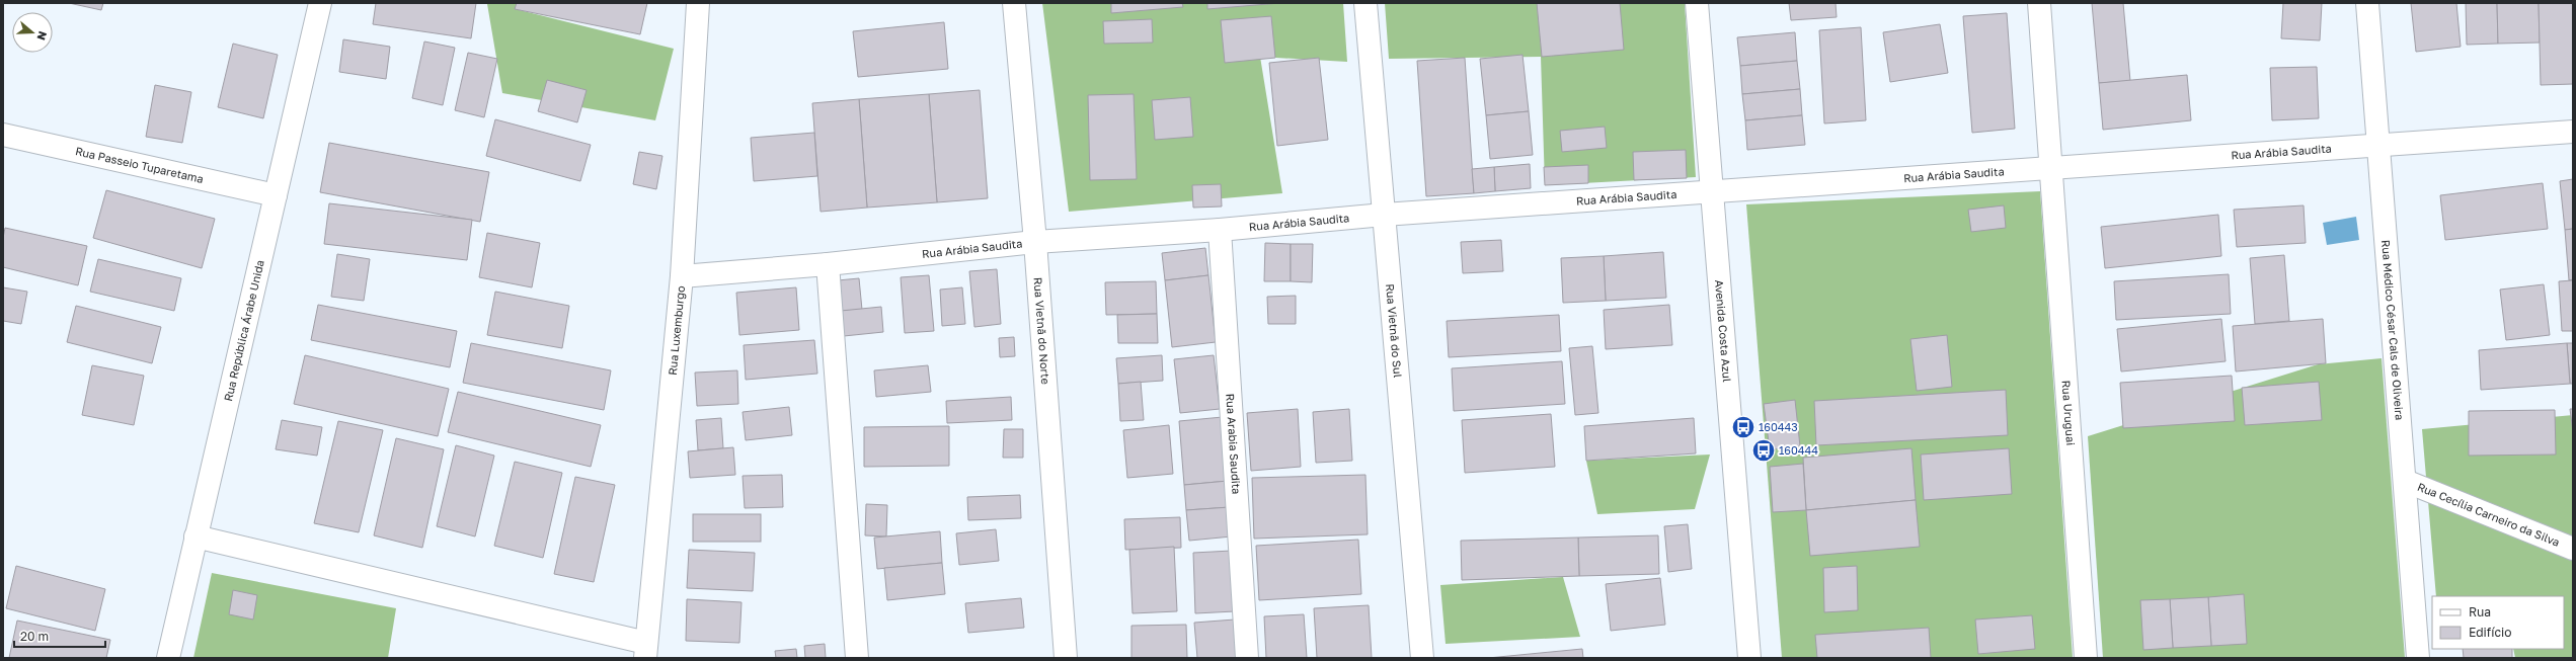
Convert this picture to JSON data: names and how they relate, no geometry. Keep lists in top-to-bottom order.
{
  "streets": {
    "street": [
      "Rua Arábia Saudita",
      "Rua Passeio Tuparetama",
      "Rua República Árabe Unida",
      "Rua Vietnã do Norte",
      "Rua Médico César Cals de Oliveira",
      "Rua Luxemburgo",
      "Rua Vietnã do Sul",
      "Avenida Costa Azul",
      "Rua Uruguai",
      "Rua Arabia Saudita",
      "Rua Cecília Carneiro da Silva"
    ]
  },
  "crossings": [
    ["Rua Arábia Saudita", "Rua Vietnã do Norte"],
    ["Rua Arábia Saudita", "Rua Médico César Cals de Oliveira"],
    ["Rua Arábia Saudita", "Rua Luxemburgo"],
    ["Rua Arábia Saudita", "Rua Vietnã do Sul"],
    ["Rua Arábia Saudita", "Avenida Costa Azul"],
    ["Rua Arábia Saudita", "Rua Uruguai"],
    ["Rua Arábia Saudita", "Rua Arabia Saudita"],
    ["Rua Passeio Tuparetama", "Rua República Árabe Unida"],
    ["Rua Médico César Cals de Oliveira", "Rua Cecília Carneiro da Silva"]
  ],
  "places": {
    "bus stop": ["160443", "160444"]
  },
  "legend": ["Rua", "Edifício"],
  "scale_bar": "20 m",
  "north": "right"
}
